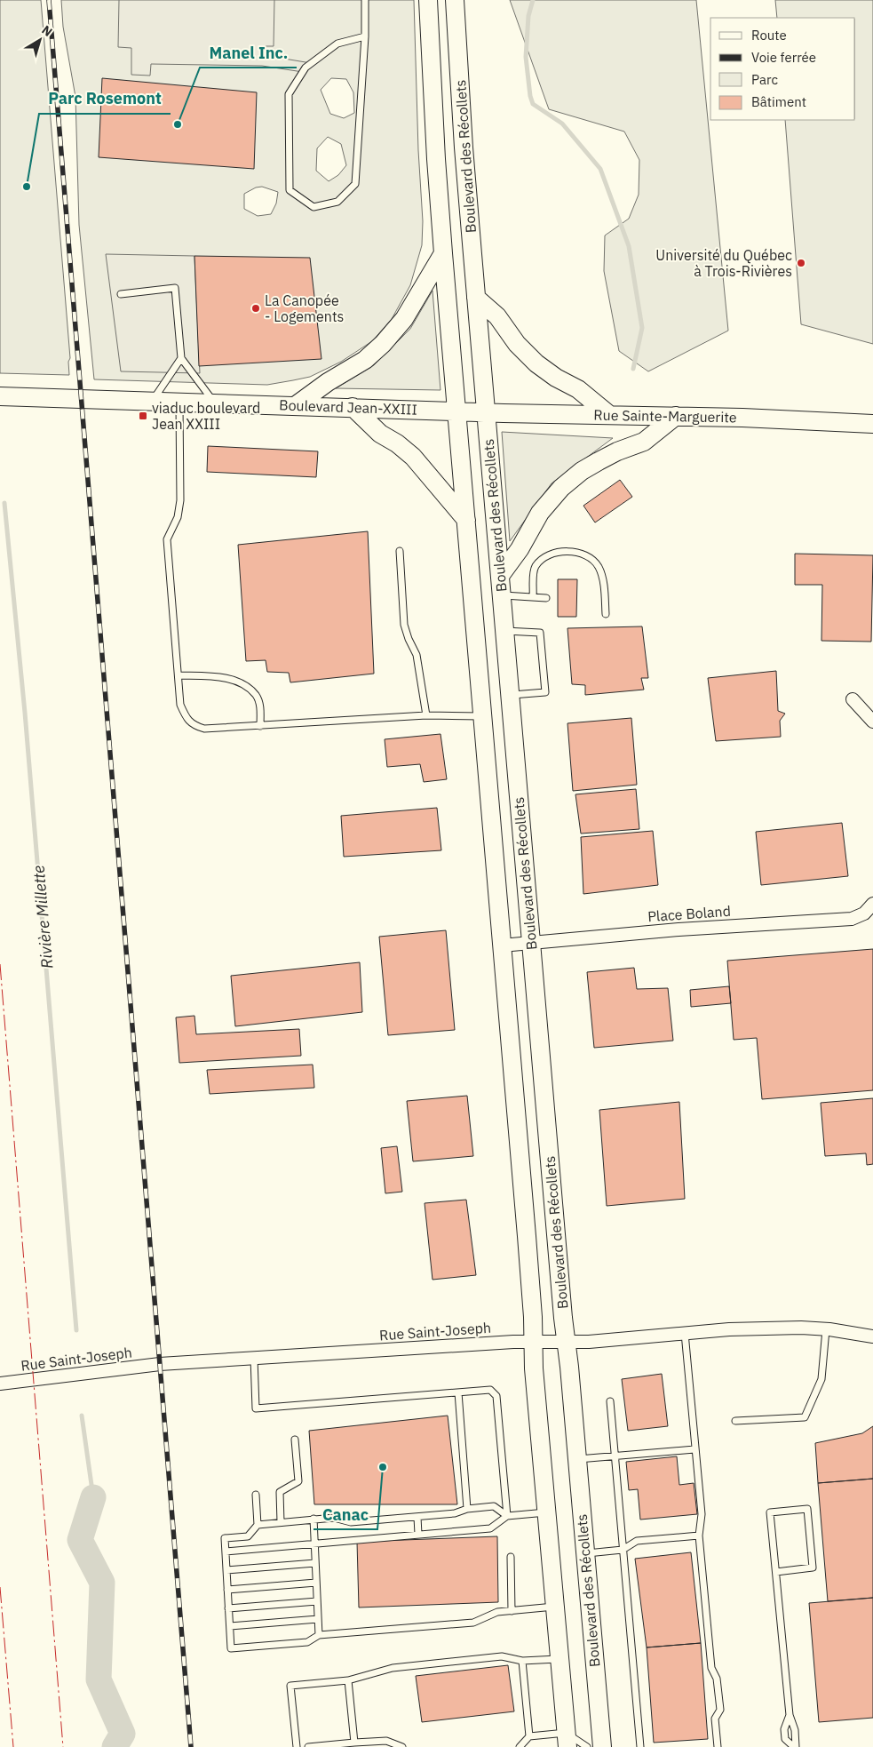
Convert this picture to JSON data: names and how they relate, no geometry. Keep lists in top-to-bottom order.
{
  "streets": {
    "main road": ["Boulevard des Récollets", "Boulevard Jean-XXIII", "Rue Sainte-Marguerite"],
    "street": ["Place Boland", "Rue Saint-Joseph"]
  },
  "crossings": [
    ["Boulevard des Récollets", "Boulevard Jean-XXIII"],
    ["Boulevard des Récollets", "Rue Sainte-Marguerite"],
    ["Boulevard des Récollets", "Place Boland"],
    ["Boulevard des Récollets", "Rue Saint-Joseph"],
    ["Boulevard Jean-XXIII", "Rue Sainte-Marguerite"]
  ],
  "water": ["Rivière Millette"],
  "places": {
    "other": [
      "Manel Inc.",
      "Parc Rosemont",
      "Université du Québec à Trois-Rivières",
      "La Canopée - Logements",
      "Canac"
    ],
    "transit": ["viaduc boulevard Jean XXIII"]
  },
  "legend": [
    "Route",
    "Voie ferrée",
    "Parc",
    "Bâtiment"
  ],
  "north": "top right"
}
